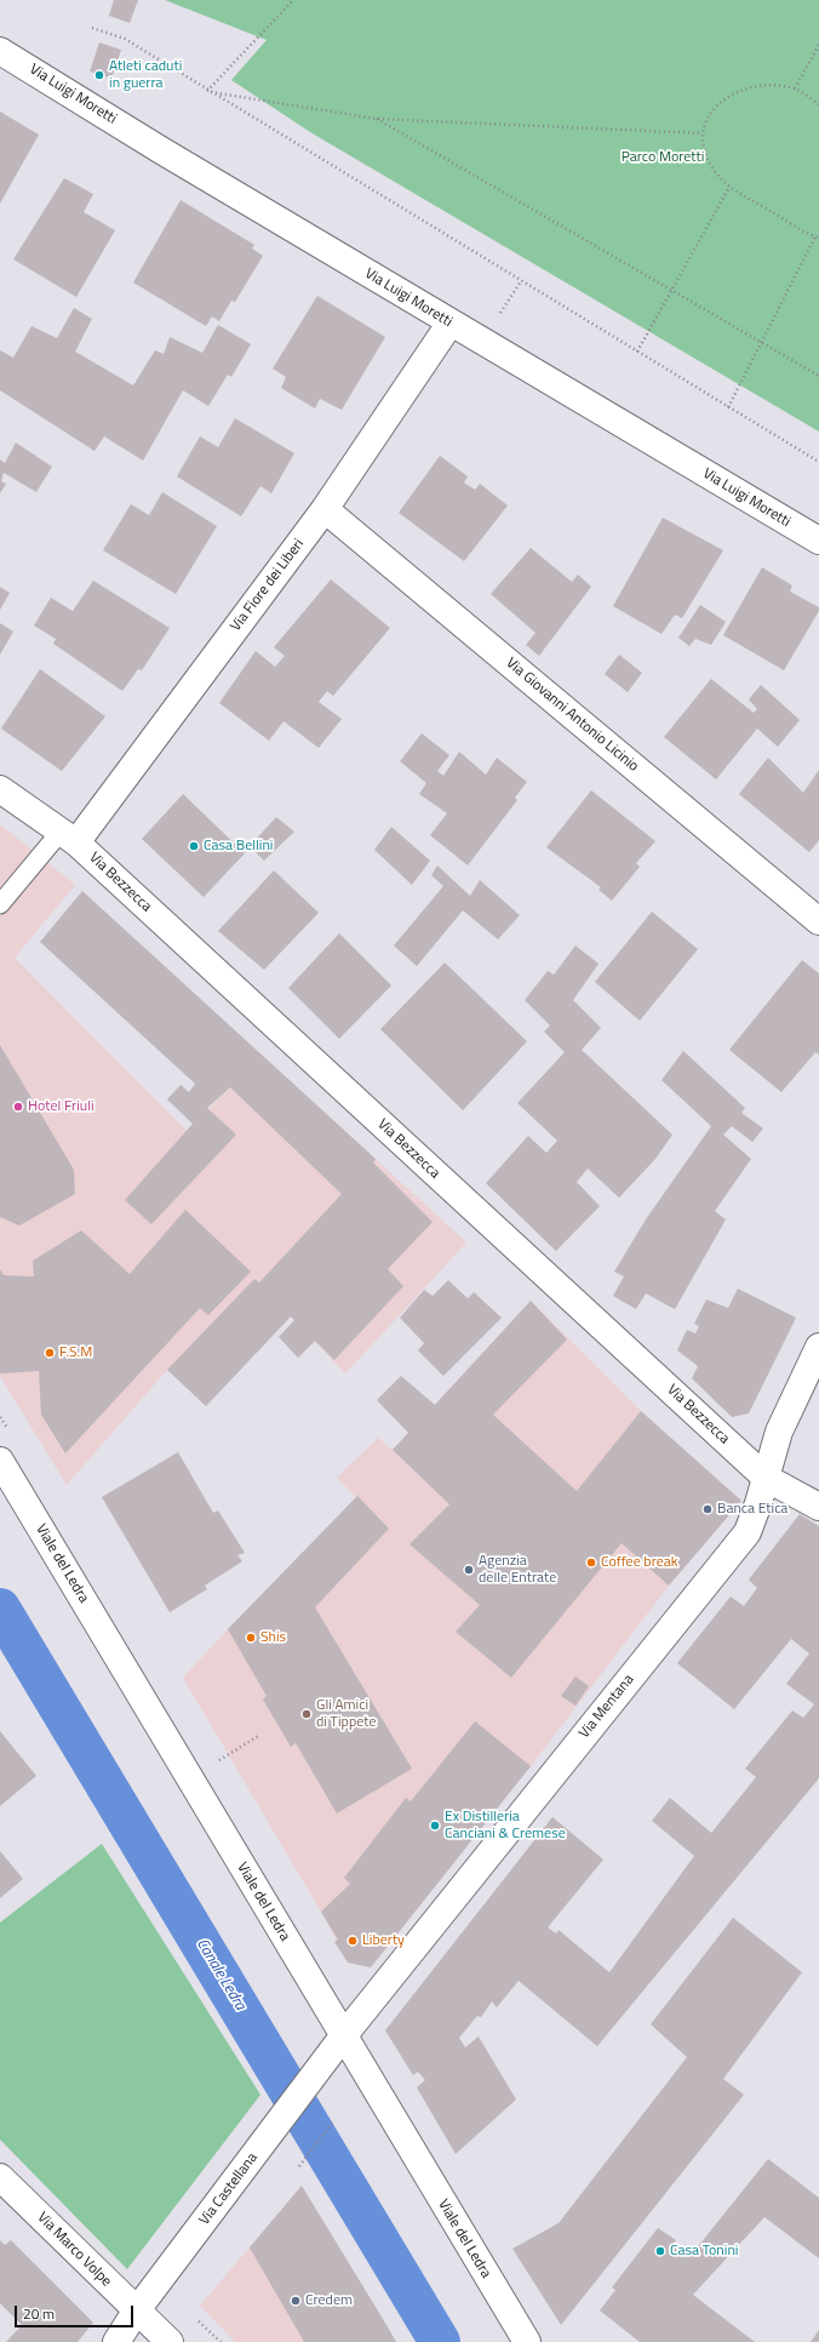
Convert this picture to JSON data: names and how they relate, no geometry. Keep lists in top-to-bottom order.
{
  "streets": {
    "street": [
      "Via Luigi Moretti",
      "Via Fiore dei Liberi",
      "Via Giovanni Antonio Licinio",
      "Via Bezzecca",
      "Viale del Ledra",
      "Via Mentana",
      "Via Castellana",
      "Via Marco Volpe"
    ]
  },
  "crossings": [
    ["Via Luigi Moretti", "Via Fiore dei Liberi"],
    ["Via Fiore dei Liberi", "Via Giovanni Antonio Licinio"],
    ["Via Fiore dei Liberi", "Via Bezzecca"],
    ["Via Bezzecca", "Via Mentana"],
    ["Viale del Ledra", "Via Mentana"],
    ["Viale del Ledra", "Via Castellana"],
    ["Via Mentana", "Via Castellana"],
    ["Via Castellana", "Via Marco Volpe"]
  ],
  "water": ["Canale Ledra"],
  "parks": ["Parco Moretti"],
  "places": [
    "Atleti caduti in guerra",
    "Casa Bellini",
    "Hotel Friuli",
    "F.S.M",
    "Banca Etica",
    "Coffee break",
    "Agenzia delle Entrate",
    "Shis",
    "Gli Amici di Tippete",
    "Ex Distilleria Canciani & Cremese",
    "Liberty",
    "Casa Tonini",
    "Credem"
  ],
  "scale_bar": "20 m"
}
